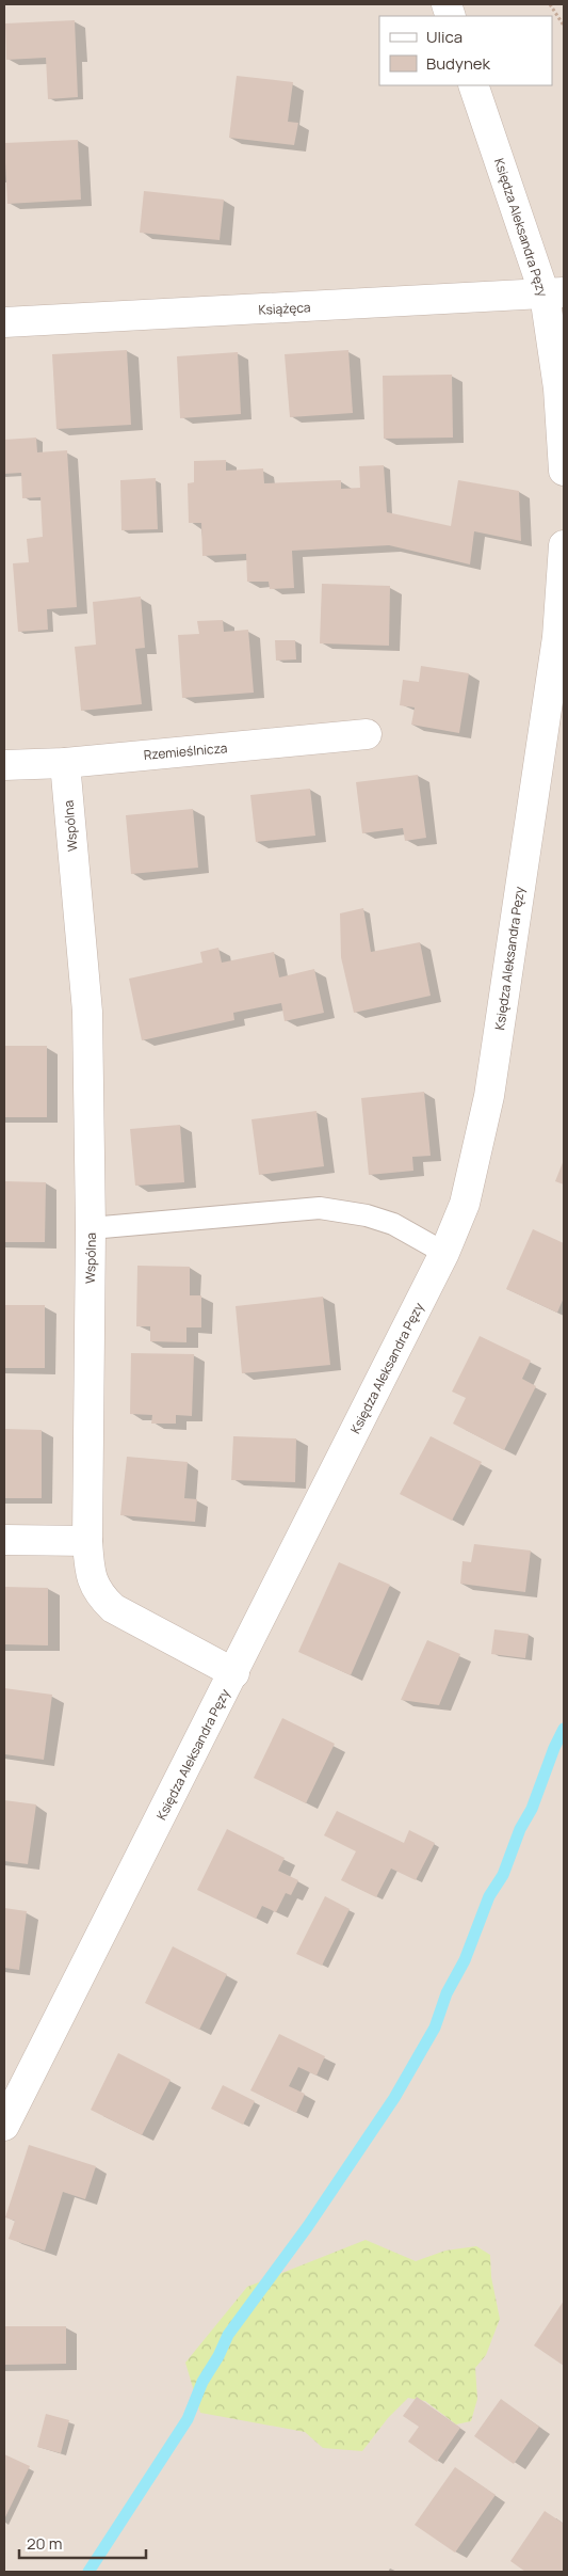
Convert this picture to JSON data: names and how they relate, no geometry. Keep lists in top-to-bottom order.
{
  "streets": {
    "street": [
      "Księdza Aleksandra Pęzy",
      "Książęca",
      "Rzemieślnicza",
      "Wspólna"
    ]
  },
  "crossings": [
    ["Księdza Aleksandra Pęzy", "Książęca"],
    ["Księdza Aleksandra Pęzy", "Wspólna"],
    ["Rzemieślnicza", "Wspólna"]
  ],
  "legend": ["Ulica", "Budynek"],
  "scale_bar": "20 m"
}
